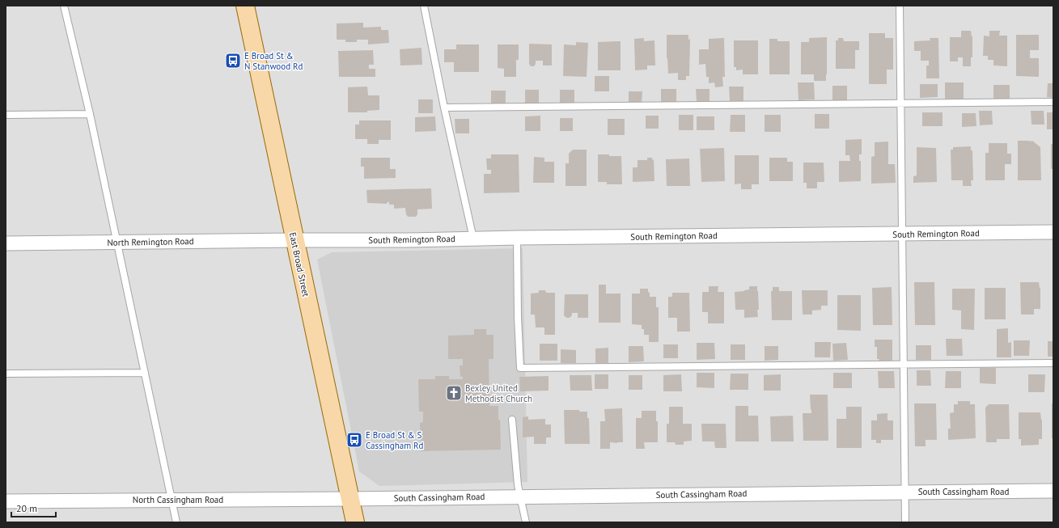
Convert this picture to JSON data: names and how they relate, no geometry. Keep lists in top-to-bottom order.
{
  "streets": {
    "main road": ["East Broad Street"],
    "street": [
      "South Remington Road",
      "North Remington Road",
      "South Cassingham Road",
      "North Cassingham Road"
    ]
  },
  "crossings": [
    ["South Remington Road", "North Remington Road"],
    ["South Remington Road", "East Broad Street"],
    ["North Remington Road", "East Broad Street"],
    ["East Broad Street", "South Cassingham Road"],
    ["East Broad Street", "North Cassingham Road"],
    ["South Cassingham Road", "North Cassingham Road"]
  ],
  "places": {
    "bus stop": ["E Broad St & N Stanwood Rd", "E Broad St & S Cassingham Rd"],
    "church": ["Bexley United Methodist Church"]
  },
  "scale_bar": "20 m"
}
